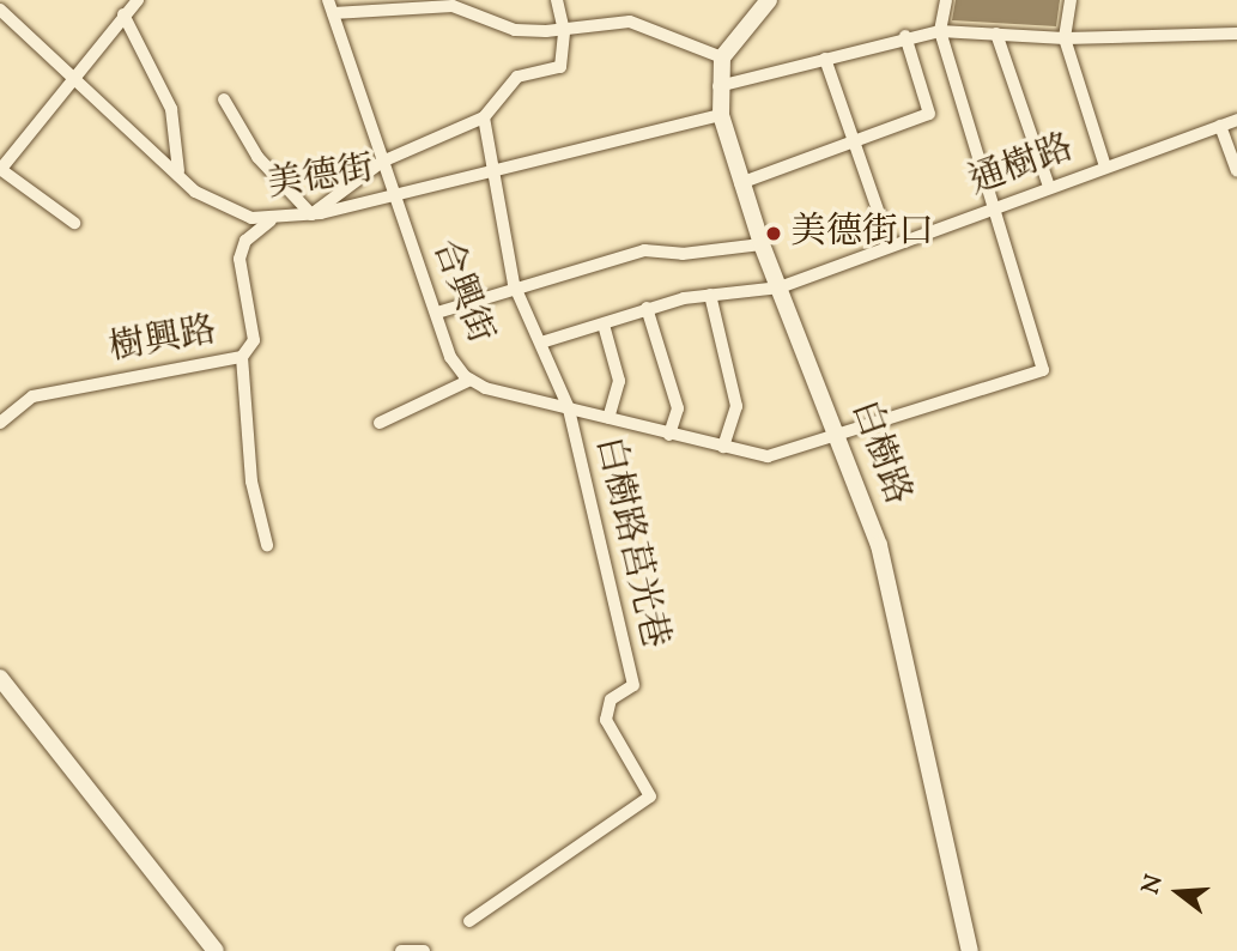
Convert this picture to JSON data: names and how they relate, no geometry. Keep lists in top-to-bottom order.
{
  "streets": {
    "street": [
      "通樹路",
      "美德街",
      "合興街",
      "樹興路",
      "白樹路",
      "白樹路莒光巷"
    ]
  },
  "crossings": [
    ["通樹路", "合興街"],
    ["通樹路", "白樹路"],
    ["美德街", "合興街"],
    ["美德街", "樹興路"],
    ["美德街", "白樹路"],
    ["合興街", "白樹路"],
    ["合興街", "白樹路莒光巷"]
  ],
  "places": ["美德街口"],
  "north": "left"
}
